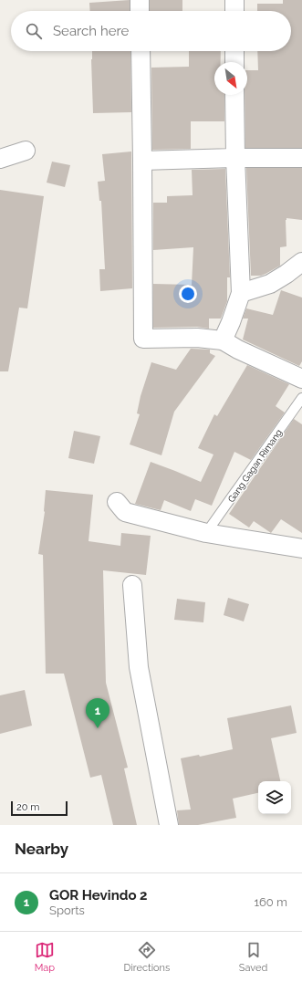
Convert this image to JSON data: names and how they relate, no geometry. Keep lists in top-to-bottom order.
{
  "streets": {
    "lane": ["Gang Gagan Rimang"]
  },
  "scale_bar": "20 m",
  "north": "bottom right",
  "page": {
    "search": "Search here",
    "pins": "1",
    "scale": "20 m",
    "heading": "Nearby",
    "list": [
      {
        "mark": "1",
        "name": "GOR Hevindo 2",
        "note": "Sports",
        "value": "160 m"
      }
    ],
    "nav": ["Map", "Directions", "Saved"]
  }
}
